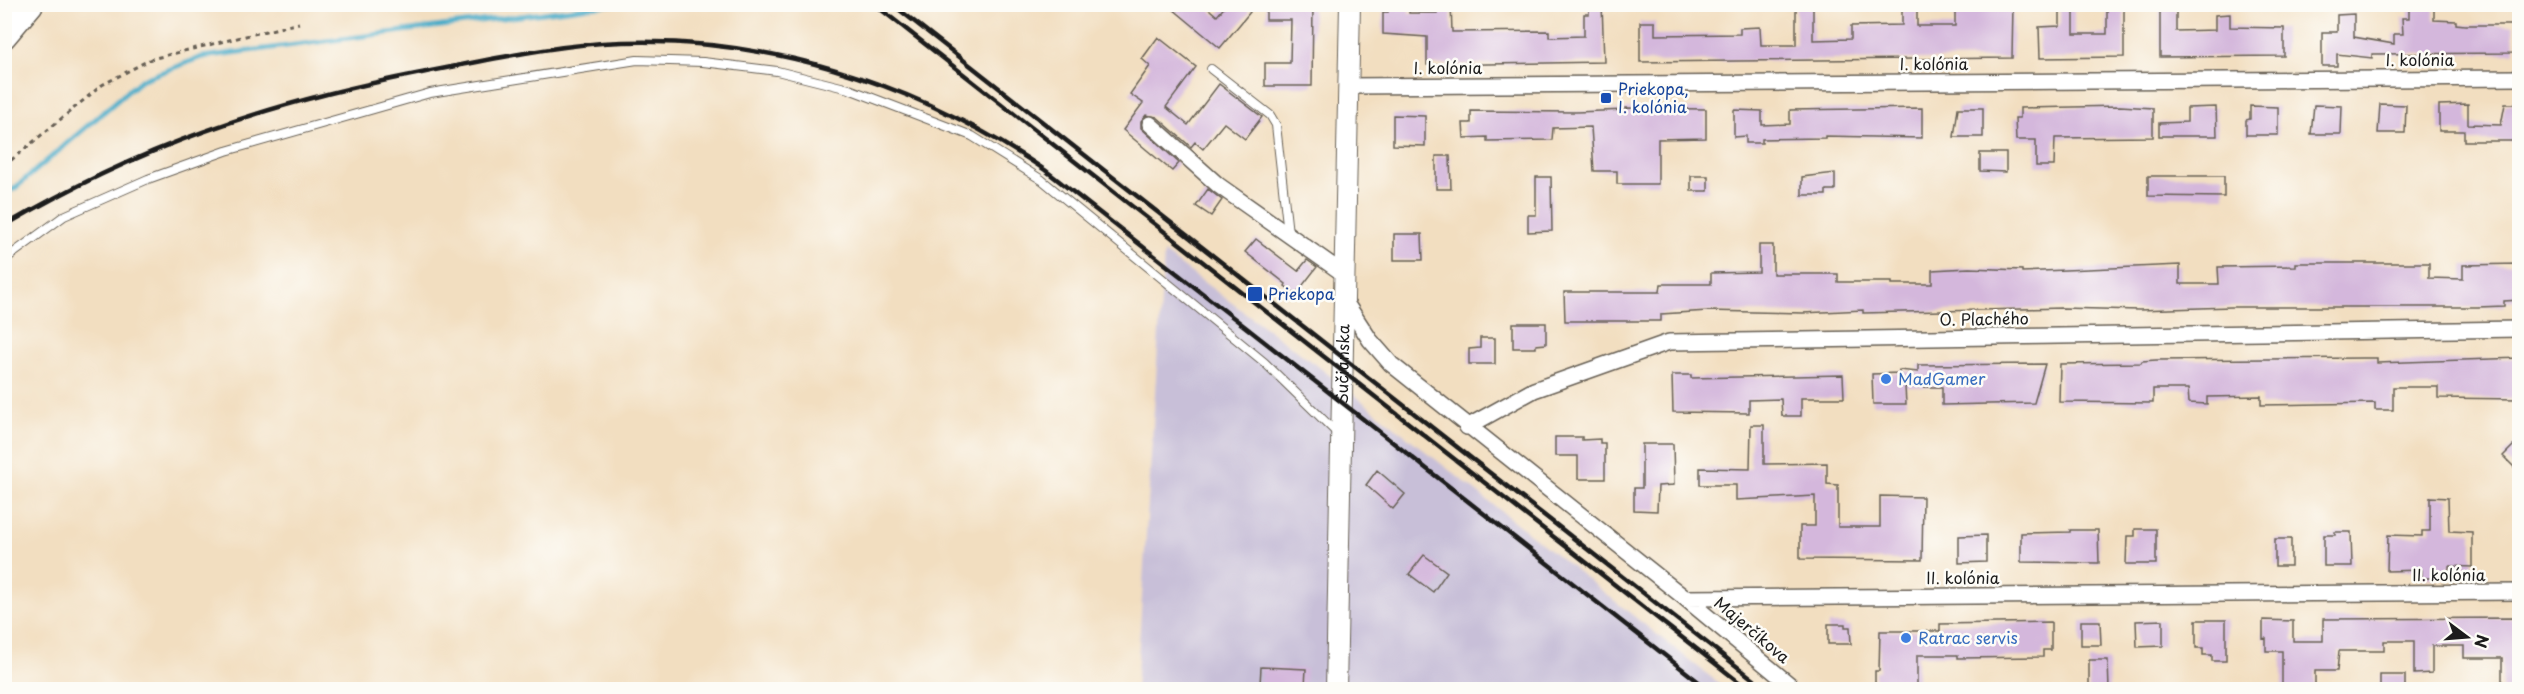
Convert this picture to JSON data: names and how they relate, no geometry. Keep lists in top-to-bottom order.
{
  "streets": {
    "street": [
      "I. kolónia",
      "O. Plachého",
      "Sučianska",
      "II. kolónia",
      "Majerčíkova"
    ]
  },
  "crossings": [
    ["I. kolónia", "Sučianska"],
    ["II. kolónia", "Majerčíkova"]
  ],
  "places": {
    "transit": ["Priekopa, I. kolónia", "Priekopa"],
    "other": ["MadGamer", "Ratrac servis"]
  },
  "north": "right"
}
